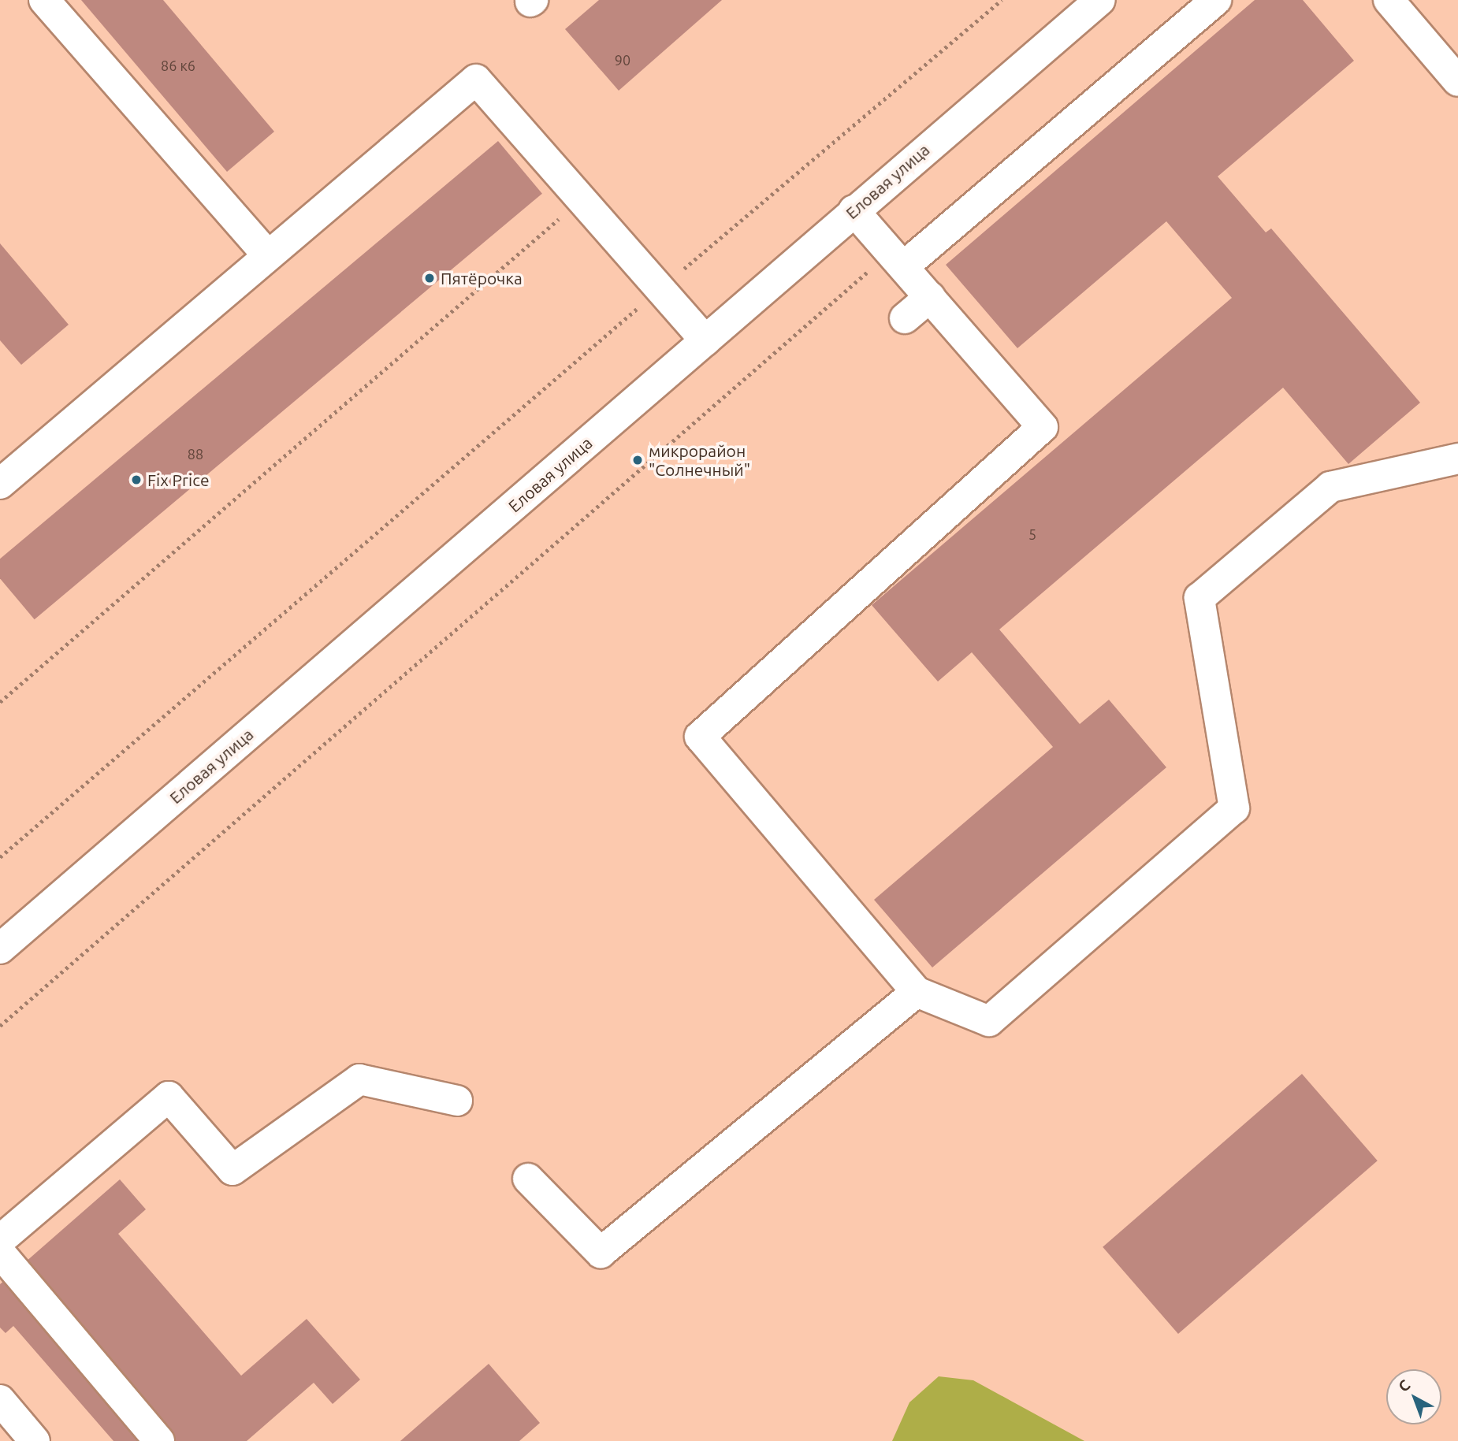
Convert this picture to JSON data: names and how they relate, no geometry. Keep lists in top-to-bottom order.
{
  "streets": {
    "main road": ["Еловая улица"]
  },
  "places": ["Пятёрочка", "микрорайон \"Солнечный\"", "Fix Price"],
  "house_numbers": [
    "90",
    "86 к6",
    "88",
    "5"
  ],
  "north": "top left"
}
